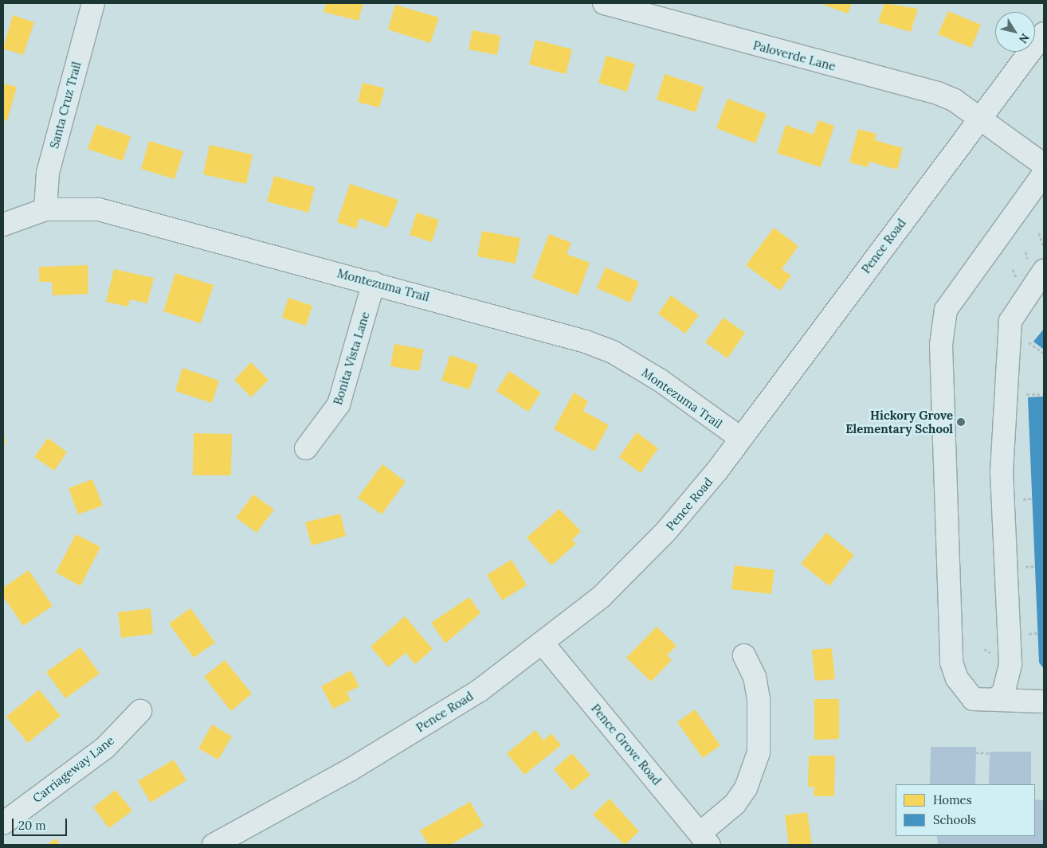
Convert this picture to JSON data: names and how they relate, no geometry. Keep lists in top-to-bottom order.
{
  "streets": {
    "street": [
      "Paloverde Lane",
      "Santa Cruz Trail",
      "Pence Road",
      "Montezuma Trail",
      "Bonita Vista Lane",
      "Pence Grove Road",
      "Carriageway Lane"
    ]
  },
  "crossings": [
    ["Paloverde Lane", "Pence Road"],
    ["Santa Cruz Trail", "Montezuma Trail"],
    ["Pence Road", "Montezuma Trail"],
    ["Pence Road", "Pence Grove Road"],
    ["Montezuma Trail", "Bonita Vista Lane"]
  ],
  "places": ["Hickory Grove Elementary School"],
  "legend": ["Homes", "Schools"],
  "scale_bar": "20 m",
  "north": "bottom right"
}
